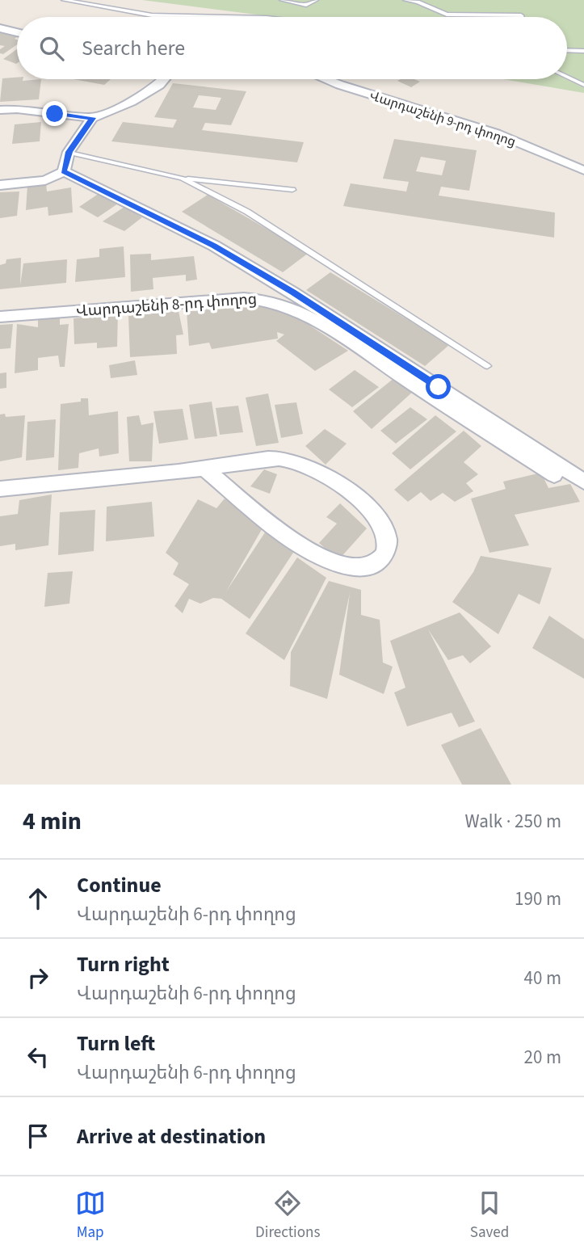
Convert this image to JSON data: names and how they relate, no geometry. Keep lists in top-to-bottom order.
{
  "streets": {
    "street": ["Վարդաշենի 9-րդ փողոց", "Վարդաշենի 8-րդ փողոց"]
  },
  "page": {
    "search": "Search here",
    "heading": ["4 min", "Walk · 250 m"],
    "list": [
      ["Continue", "Վարդաշենի 6-րդ փողոց", "190 m"],
      ["Turn right", "Վարդաշենի 6-րդ փողոց", "40 m"],
      ["Turn left", "Վարդաշենի 6-րդ փողոց", "20 m"],
      "Arrive at destination"
    ],
    "nav": ["Map", "Directions", "Saved"]
  }
}
